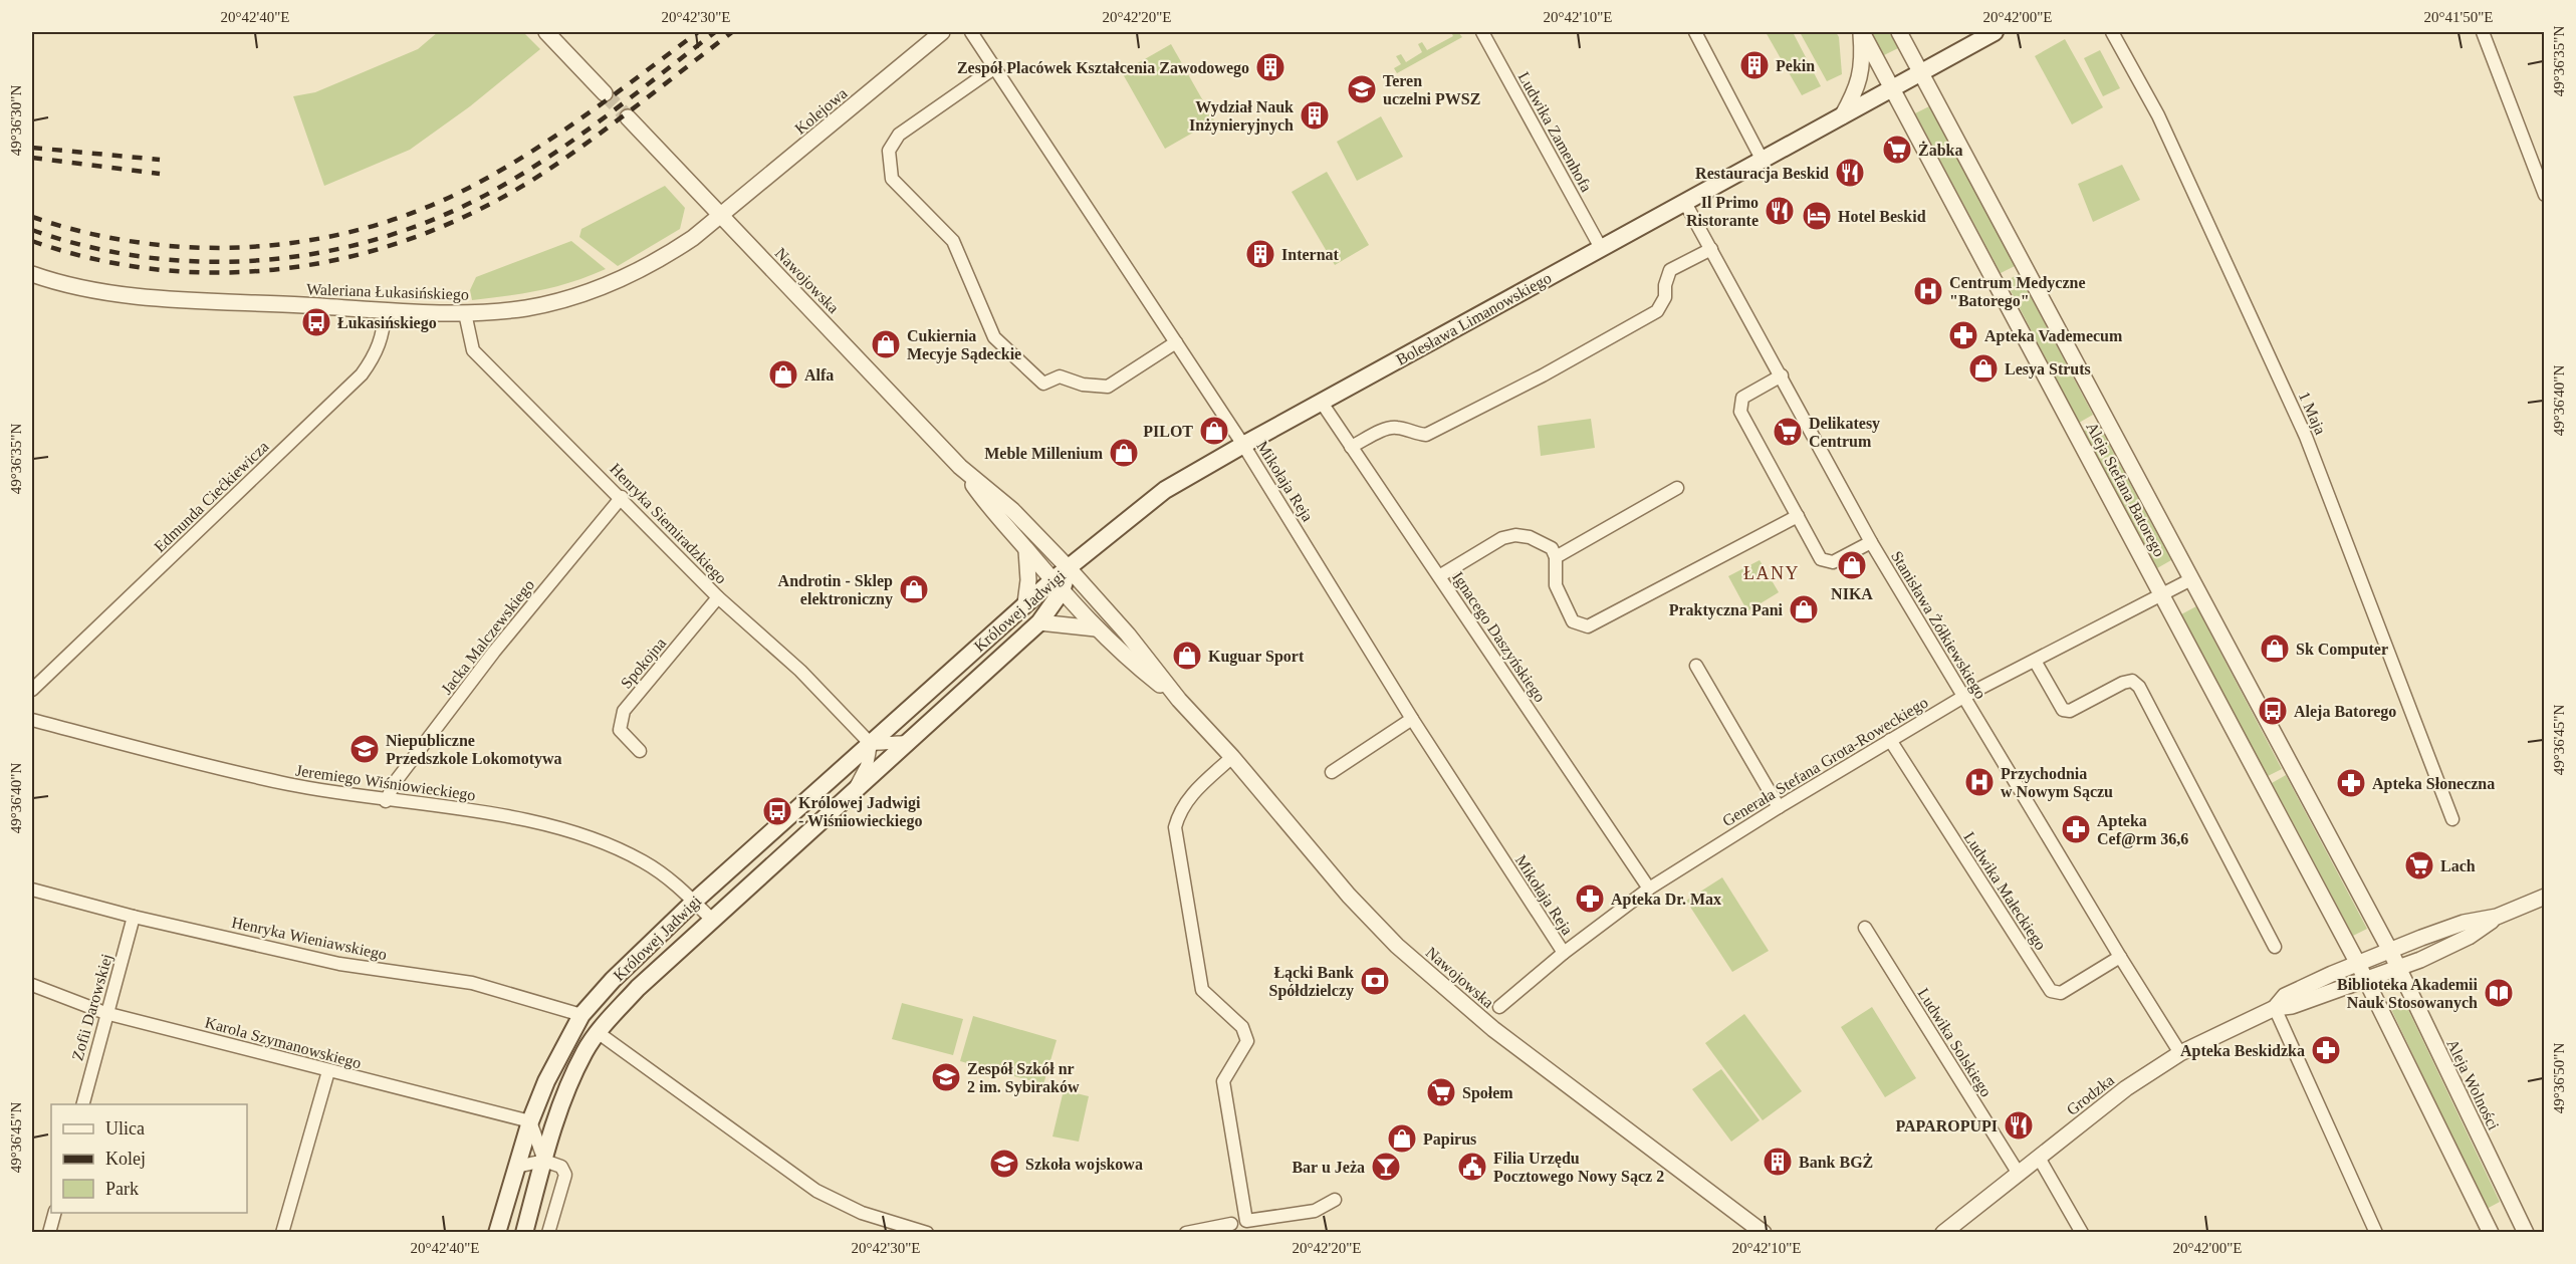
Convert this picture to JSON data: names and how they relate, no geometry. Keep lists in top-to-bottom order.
{
  "streets": {
    "main road": ["Bolesława Limanowskiego", "Królowej Jadwigi"],
    "street": [
      "Kolejowa",
      "Ludwika Zamenhofa",
      "Nawojowska",
      "Waleriana Łukasińskiego",
      "1 Maja",
      "Mikołaja Reja",
      "Aleja Stefana Batorego",
      "Edmunda Ciećkiewicza",
      "Henryka Siemiradzkiego",
      "Stanisława Żółkiewskiego",
      "Jacka Malczewskiego",
      "Ignacego Daszyńskiego",
      "Spokojna",
      "Generała Stefana Grota-Roweckiego",
      "Jeremiego Wiśniowieckiego",
      "Ludwika Małeckiego",
      "Henryka Wieniawskiego",
      "Zofii Darowskiej",
      "Karola Szymanowskiego",
      "Ludwika Solskiego",
      "Aleja Wolności",
      "Grodzka"
    ]
  },
  "crossings": [
    ["Kolejowa", "Nawojowska"],
    ["Kolejowa", "Waleriana Łukasińskiego"],
    ["Ludwika Zamenhofa", "Bolesława Limanowskiego"],
    ["Nawojowska", "Waleriana Łukasińskiego"],
    ["Nawojowska", "Bolesława Limanowskiego"],
    ["Nawojowska", "Królowej Jadwigi"],
    ["Waleriana Łukasińskiego", "Edmunda Ciećkiewicza"],
    ["Waleriana Łukasińskiego", "Henryka Siemiradzkiego"],
    ["Bolesława Limanowskiego", "Mikołaja Reja"],
    ["Bolesława Limanowskiego", "Aleja Stefana Batorego"],
    ["Bolesława Limanowskiego", "Królowej Jadwigi"],
    ["Bolesława Limanowskiego", "Stanisława Żółkiewskiego"],
    ["Bolesława Limanowskiego", "Ignacego Daszyńskiego"],
    ["Mikołaja Reja", "Generała Stefana Grota-Roweckiego"],
    ["Aleja Stefana Batorego", "Generała Stefana Grota-Roweckiego"],
    ["Aleja Stefana Batorego", "Aleja Wolności"],
    ["Aleja Stefana Batorego", "Grodzka"],
    ["Henryka Siemiradzkiego", "Królowej Jadwigi"],
    ["Henryka Siemiradzkiego", "Jacka Malczewskiego"],
    ["Henryka Siemiradzkiego", "Spokojna"],
    ["Królowej Jadwigi", "Jeremiego Wiśniowieckiego"],
    ["Królowej Jadwigi", "Henryka Wieniawskiego"],
    ["Królowej Jadwigi", "Karola Szymanowskiego"],
    ["Stanisława Żółkiewskiego", "Generała Stefana Grota-Roweckiego"],
    ["Stanisława Żółkiewskiego", "Ludwika Małeckiego"],
    ["Stanisława Żółkiewskiego", "Grodzka"],
    ["Jacka Malczewskiego", "Jeremiego Wiśniowieckiego"],
    ["Ignacego Daszyńskiego", "Generała Stefana Grota-Roweckiego"],
    ["Generała Stefana Grota-Roweckiego", "Ludwika Małeckiego"],
    ["Henryka Wieniawskiego", "Zofii Darowskiej"],
    ["Zofii Darowskiej", "Karola Szymanowskiego"],
    ["Ludwika Solskiego", "Grodzka"],
    ["Aleja Wolności", "Grodzka"]
  ],
  "districts": ["ŁANY"],
  "places": {
    "building": [
      "Pekin",
      "Zespół Placówek Kształcenia Zawodowego",
      "Wydział Nauk Inżynieryjnych",
      "Internat",
      "Bank BGŻ"
    ],
    "school or university": [
      "Teren uczelni PWSZ",
      "Niepubliczne Przedszkole Lokomotywa",
      "Zespół Szkół nr 2 im. Sybiraków",
      "Szkoła wojskowa"
    ],
    "supermarket": [
      "Żabka",
      "Delikatesy Centrum",
      "Lach",
      "Społem"
    ],
    "restaurant": ["Restauracja Beskid", "Il Primo Ristorante", "PAPAROPUPI"],
    "hotel": ["Hotel Beskid"],
    "hospital": ["Centrum Medyczne \"Batorego\"", "Przychodnia w Nowym Sączu"],
    "bus stop": ["Łukasińskiego", "Aleja Batorego", "Królowej Jadwigi - Wiśniowieckiego"],
    "pharmacy": [
      "Apteka Vademecum",
      "Apteka Słoneczna",
      "Apteka Cef@rm 36,6",
      "Apteka Dr. Max",
      "Apteka Beskidzka"
    ],
    "shop": [
      "Cukiernia Mecyje Sądeckie",
      "Lesya Struts",
      "Alfa",
      "PILOT",
      "Meble Millenium",
      "NIKA",
      "Androtin - Sklep elektroniczny",
      "Praktyczna Pani",
      "Sk Computer",
      "Kuguar Sport",
      "Papirus"
    ],
    "bank": ["Łącki Bank Spółdzielczy"],
    "library": ["Biblioteka Akademii Nauk Stosowanych"],
    "bar": ["Bar u Jeża"],
    "public building": ["Filia Urzędu Pocztowego Nowy Sącz 2"]
  },
  "legend": ["Ulica", "Kolej", "Park"],
  "coordinates": [
    "20°42'40\"E",
    "20°42'30\"E",
    "20°42'20\"E",
    "20°42'10\"E",
    "20°42'00\"E",
    "20°41'50\"E",
    "49°36'35\"N",
    "49°36'30\"N",
    "49°36'40\"N",
    "49°36'45\"N",
    "49°36'50\"N"
  ]
}
